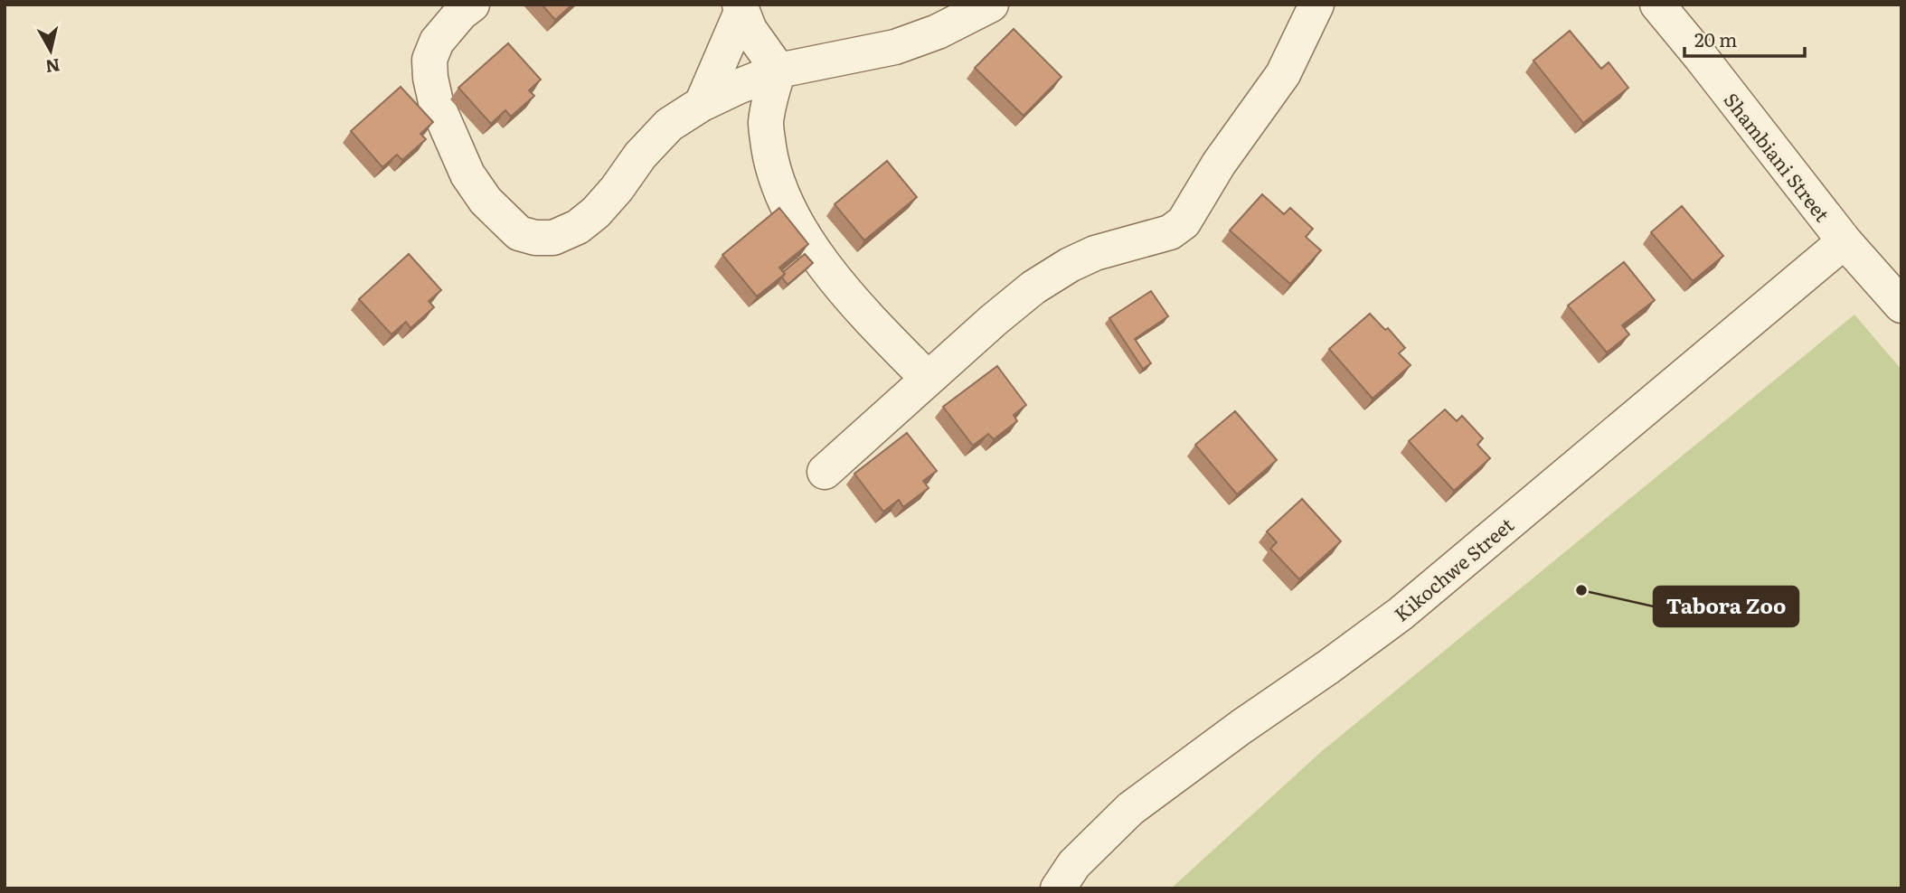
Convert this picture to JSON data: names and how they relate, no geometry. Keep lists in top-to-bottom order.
{
  "streets": {
    "street": ["Shambiani Street", "Kikochwe Street"]
  },
  "crossings": [
    ["Shambiani Street", "Kikochwe Street"]
  ],
  "places": ["Tabora Zoo"],
  "scale_bar": "20 m",
  "north": "bottom"
}
